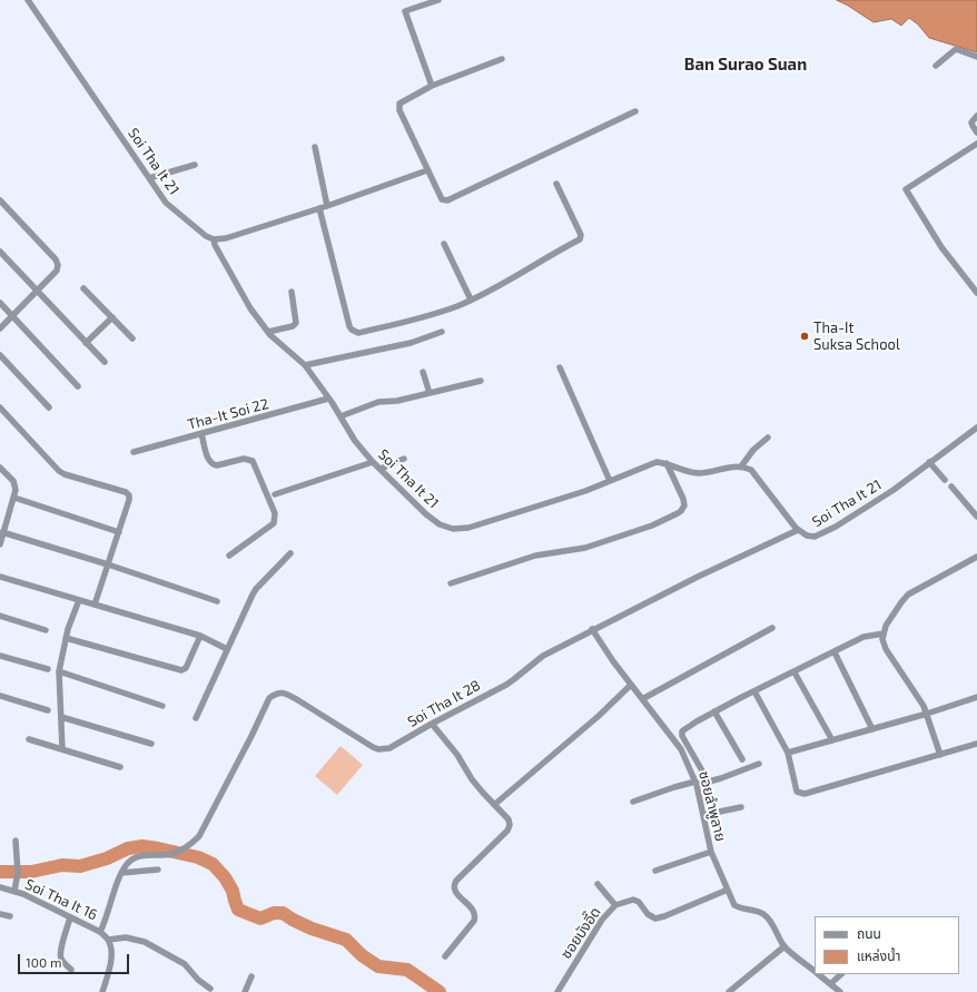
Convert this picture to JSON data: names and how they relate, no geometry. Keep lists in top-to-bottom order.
{
  "streets": {
    "street": [
      "Soi Tha It 21",
      "Tha-It Soi 22",
      "Soi Tha It 28",
      "ซอยลำพูลาย",
      "Soi Tha It 16",
      "ซอยบังอี๊ด"
    ]
  },
  "crossings": [
    ["Soi Tha It 21", "Tha-It Soi 22"],
    ["Soi Tha It 21", "Soi Tha It 28"],
    ["Soi Tha It 28", "ซอยลำพูลาย"],
    ["ซอยลำพูลาย", "ซอยบังอี๊ด"]
  ],
  "districts": ["Ban Surao Suan"],
  "places": ["Tha-It Suksa School"],
  "legend": ["ถนน", "แหล่งน้ำ"],
  "scale_bar": "100 m"
}
